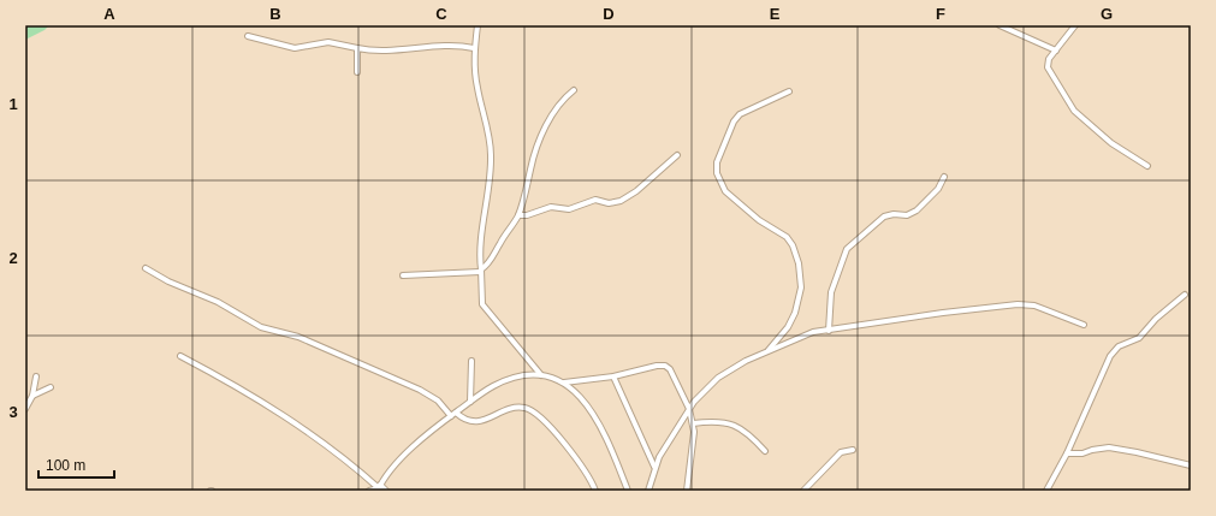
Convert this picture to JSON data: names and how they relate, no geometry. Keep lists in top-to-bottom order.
{
  "scale_bar": "100 m",
  "grid": {
    "columns": [
      "A",
      "B",
      "C",
      "D",
      "E",
      "F",
      "G"
    ],
    "rows": ["1", "2", "3"]
  }
}
